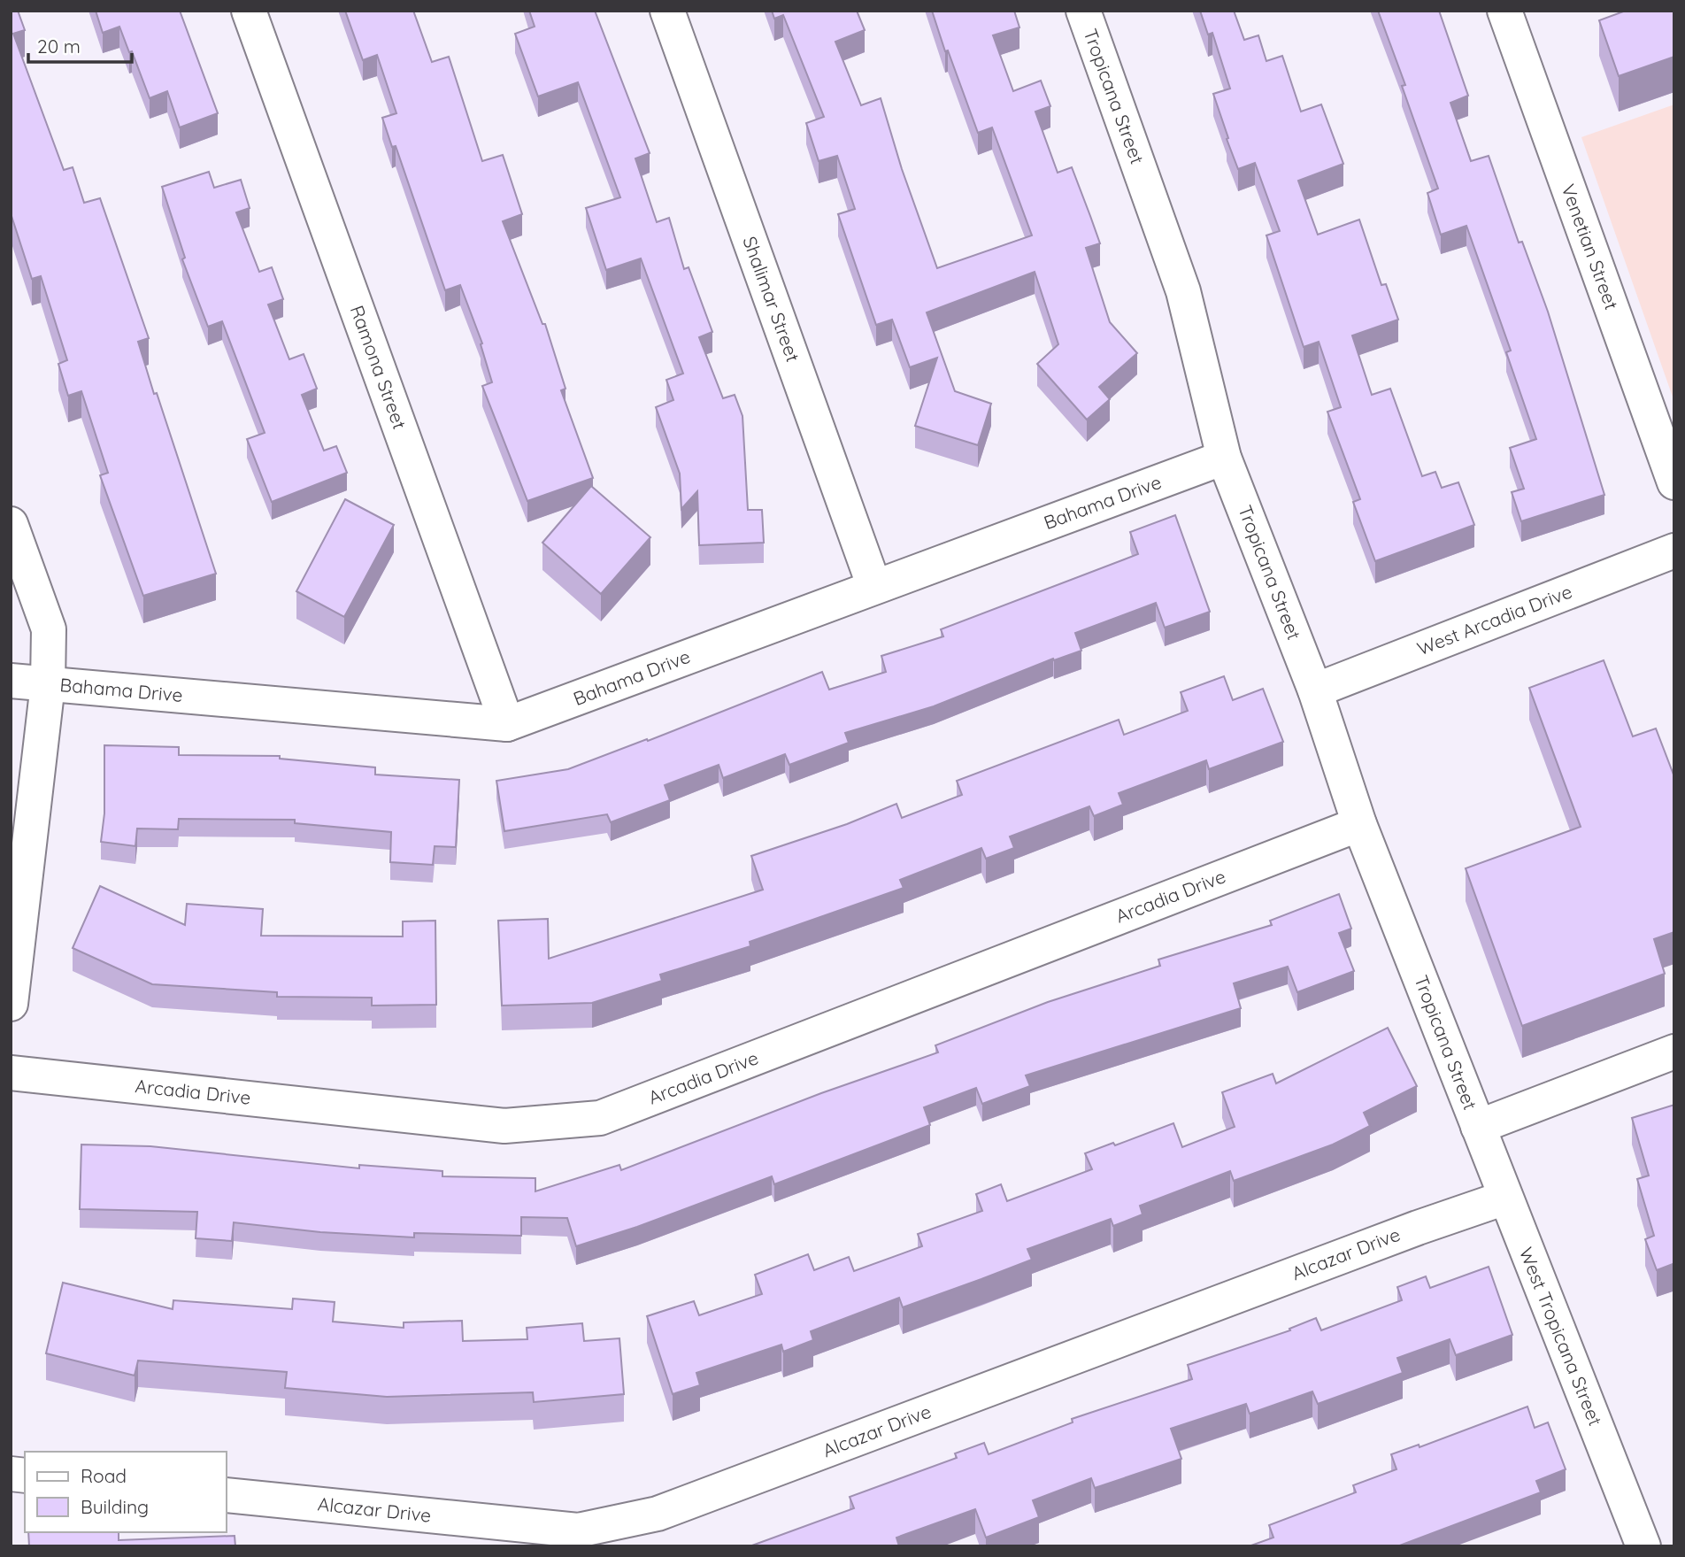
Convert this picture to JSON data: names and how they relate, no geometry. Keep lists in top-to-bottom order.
{
  "streets": {
    "street": [
      "Tropicana Street",
      "Venetian Street",
      "Shalimar Street",
      "Ramona Street",
      "Bahama Drive",
      "West Arcadia Drive",
      "Arcadia Drive",
      "Alcazar Drive",
      "West Tropicana Street"
    ]
  },
  "crossings": [
    ["Tropicana Street", "Bahama Drive"],
    ["Tropicana Street", "West Arcadia Drive"],
    ["Tropicana Street", "Arcadia Drive"],
    ["Tropicana Street", "West Tropicana Street"],
    ["Shalimar Street", "Bahama Drive"],
    ["Ramona Street", "Bahama Drive"],
    ["Alcazar Drive", "West Tropicana Street"]
  ],
  "legend": ["Road", "Building"],
  "scale_bar": "20 m"
}
